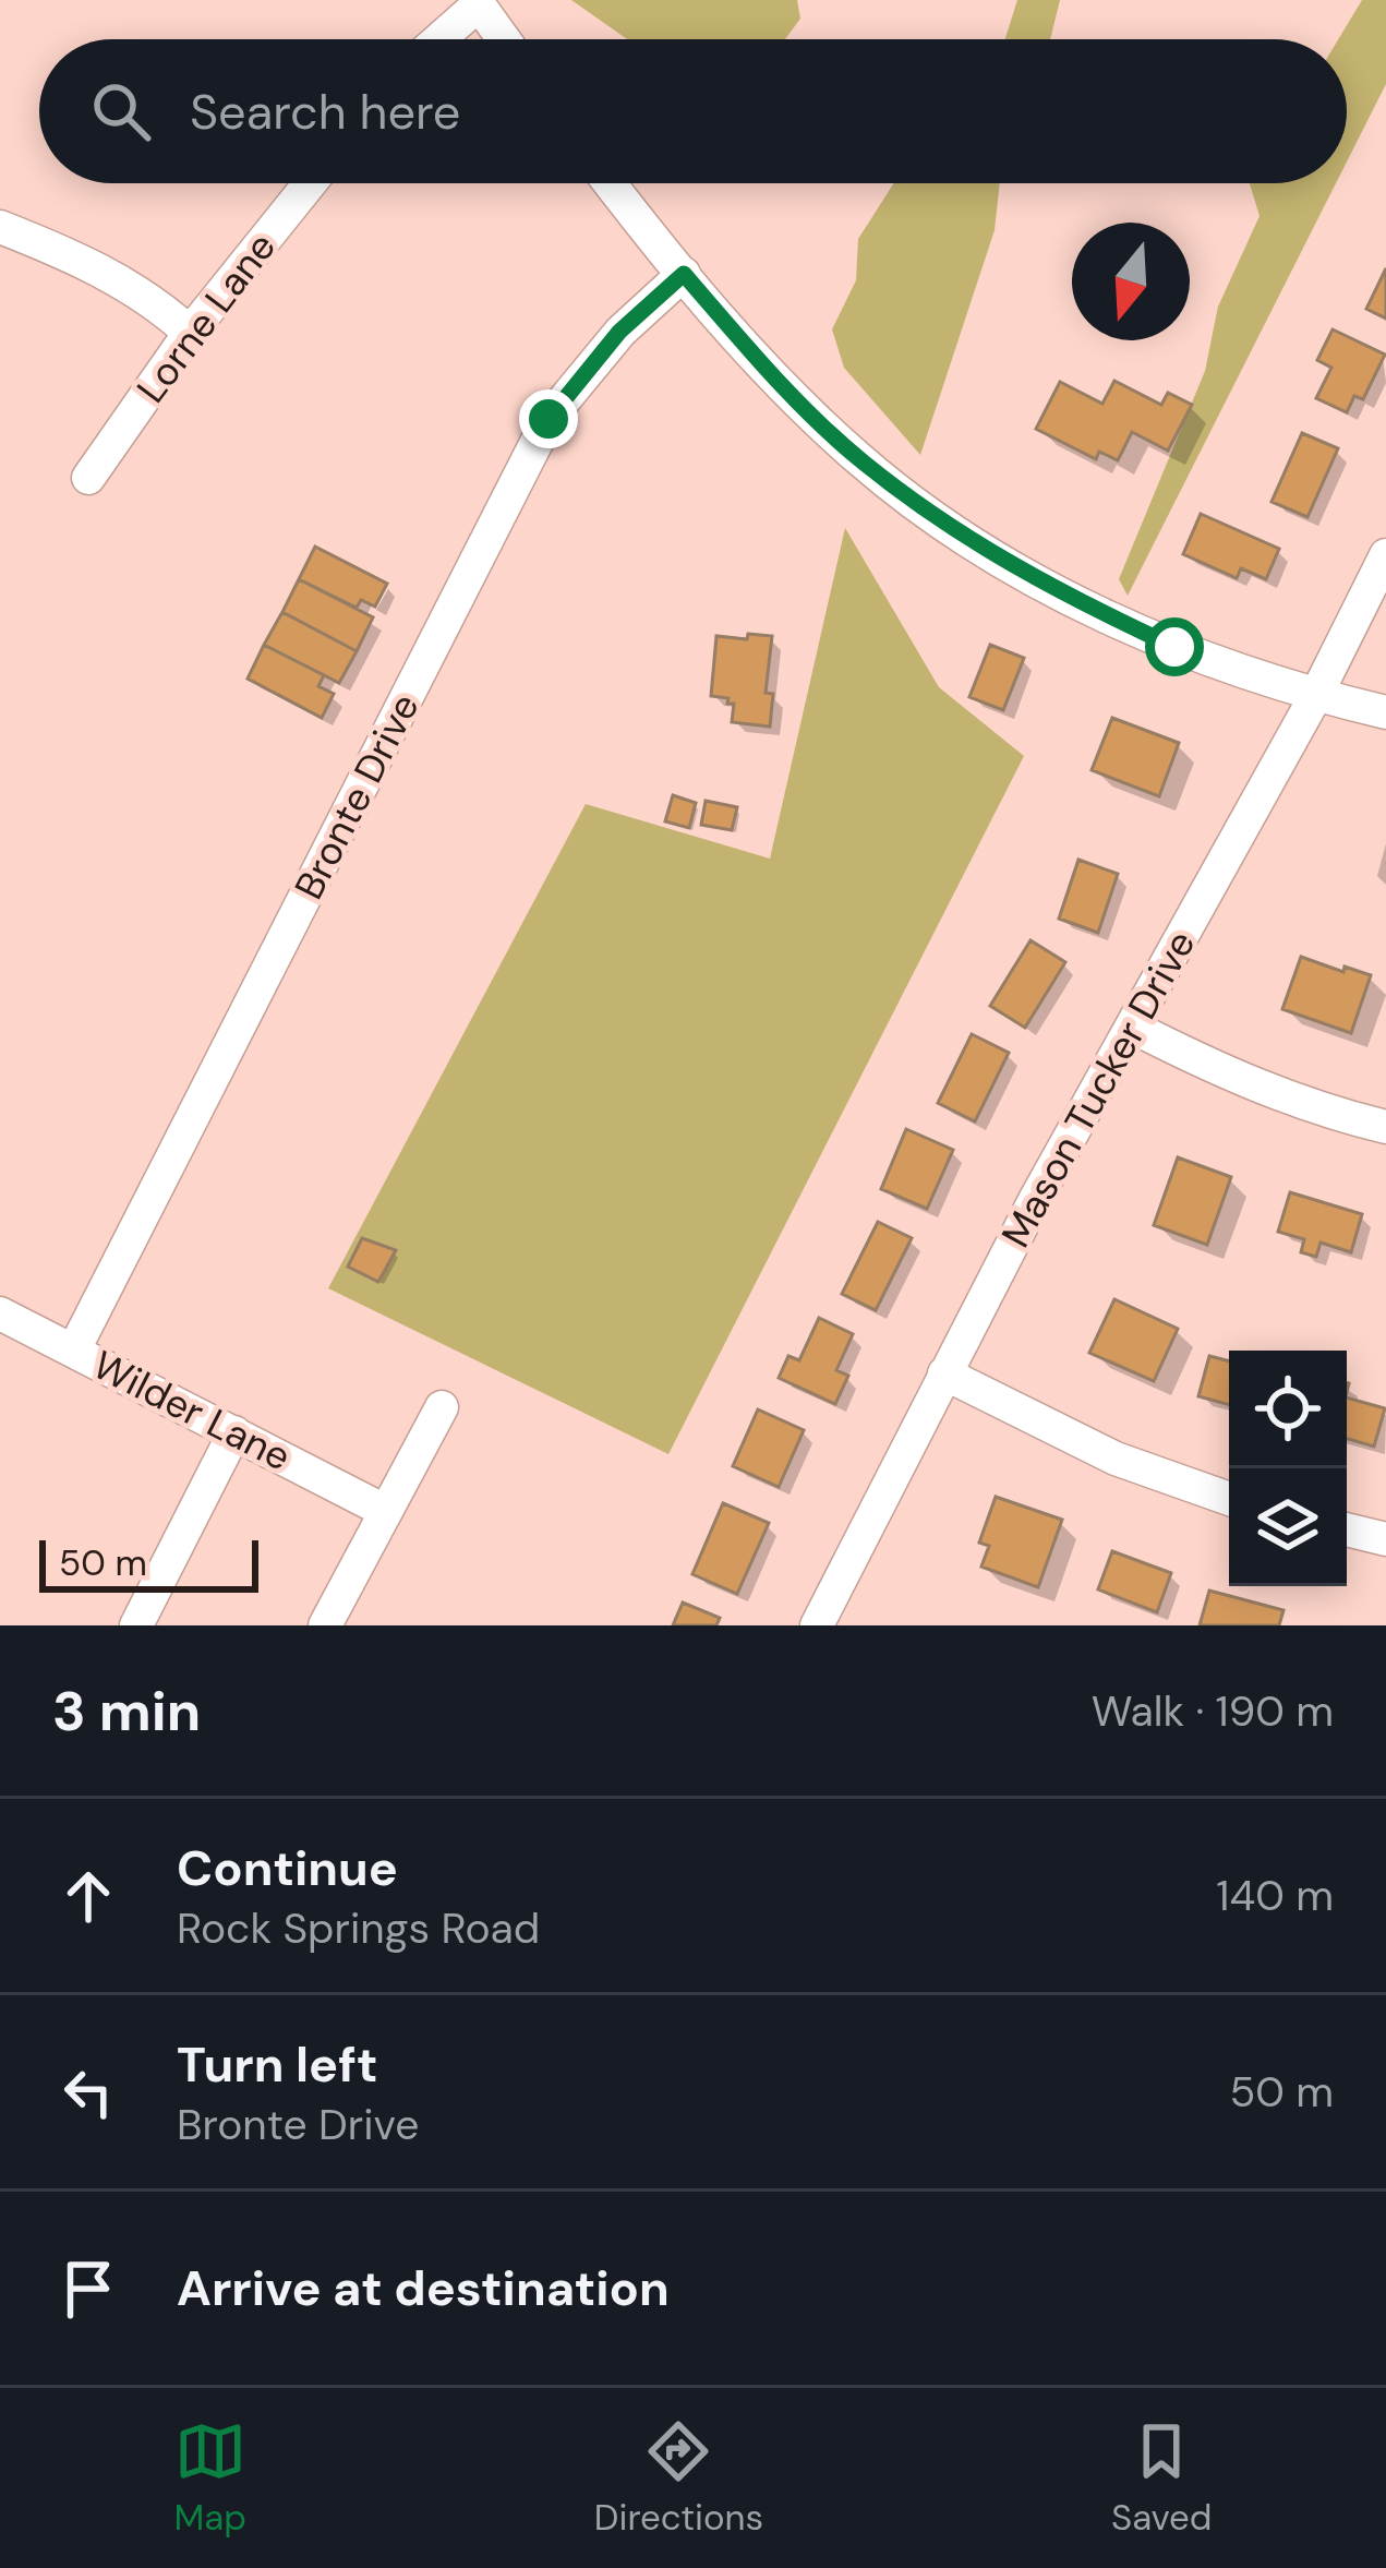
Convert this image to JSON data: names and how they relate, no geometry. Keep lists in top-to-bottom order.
{
  "streets": {
    "street": [
      "Lorne Lane",
      "Bronte Drive",
      "Mason Tucker Drive",
      "Wilder Lane"
    ]
  },
  "crossings": [
    ["Bronte Drive", "Wilder Lane"]
  ],
  "scale_bar": "50 m",
  "north": "bottom",
  "page": {
    "search": "Search here",
    "scale": "50 m",
    "heading": ["3 min", "Walk · 190 m"],
    "list": [
      ["Continue", "Rock Springs Road", "140 m"],
      ["Turn left", "Bronte Drive", "50 m"],
      "Arrive at destination"
    ],
    "nav": ["Map", "Directions", "Saved"]
  }
}
